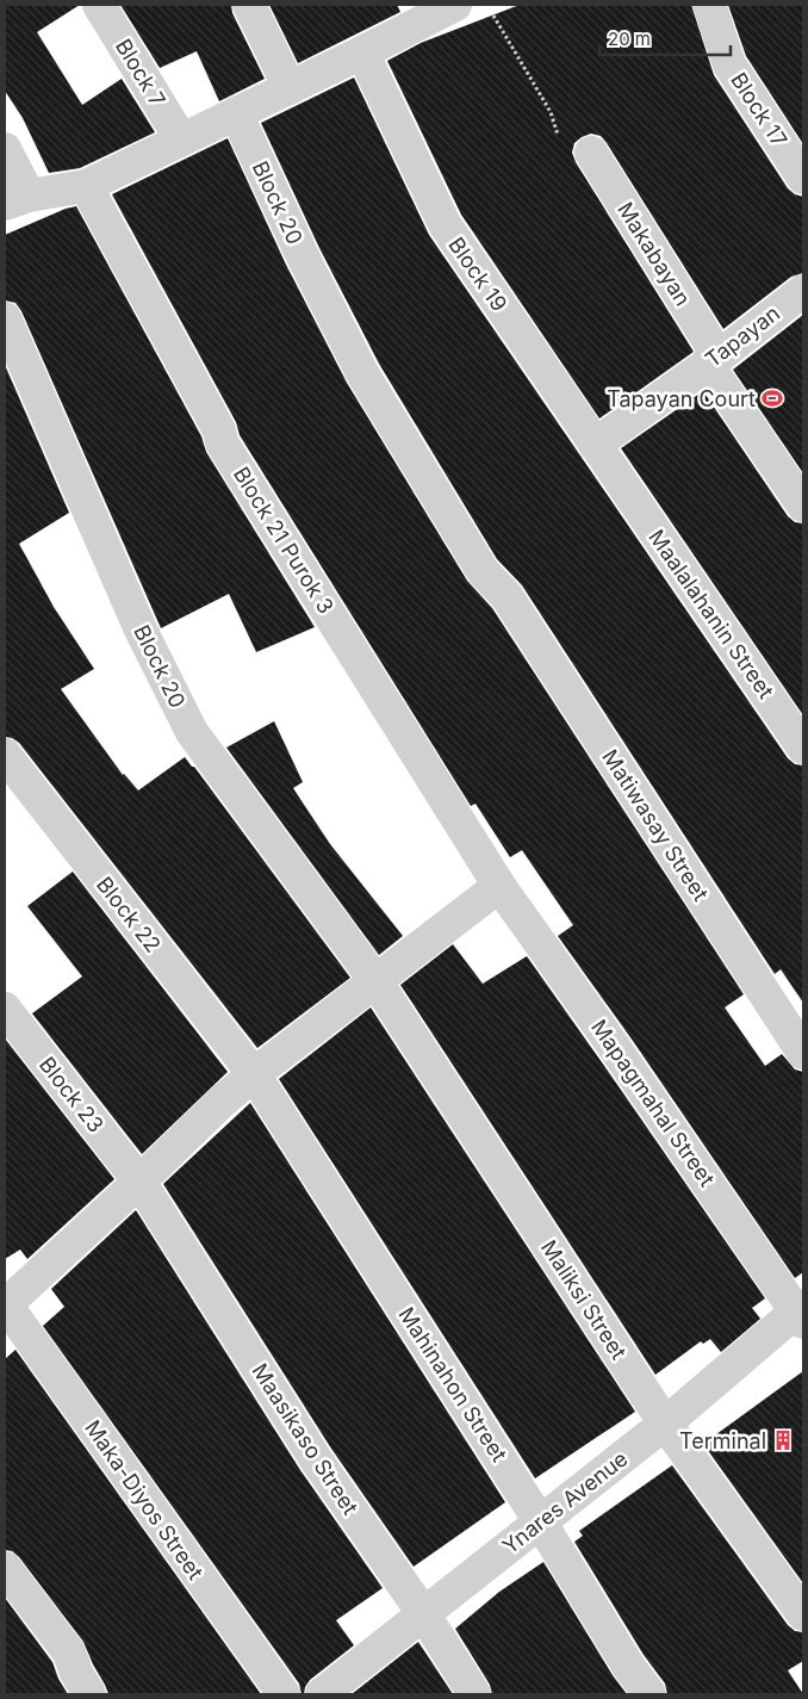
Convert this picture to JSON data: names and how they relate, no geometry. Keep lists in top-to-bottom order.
{
  "streets": {
    "street": [
      "Block 7",
      "Block 17",
      "Block 20",
      "Makabayan",
      "Block 19",
      "Tapayan",
      "Block 21 Purok 3",
      "Maalalahanin Street",
      "Matiwasay Street",
      "Block 22",
      "Block 23",
      "Mapagmahal Street",
      "Maliksi Street",
      "Mahinahon Street",
      "Maasikaso Street",
      "Maka-Diyos Street",
      "Ynares Avenue"
    ]
  },
  "crossings": [
    ["Block 20", "Matiwasay Street"],
    ["Block 20", "Maliksi Street"],
    ["Makabayan", "Tapayan"],
    ["Block 19", "Tapayan"],
    ["Block 19", "Maalalahanin Street"],
    ["Block 21 Purok 3", "Mapagmahal Street"],
    ["Block 22", "Mahinahon Street"],
    ["Block 23", "Maasikaso Street"],
    ["Mapagmahal Street", "Ynares Avenue"],
    ["Maliksi Street", "Ynares Avenue"],
    ["Mahinahon Street", "Ynares Avenue"],
    ["Maasikaso Street", "Ynares Avenue"]
  ],
  "places": {
    "sports": ["Tapayan Court"],
    "building": ["Terminal"]
  },
  "scale_bar": "20 m"
}
